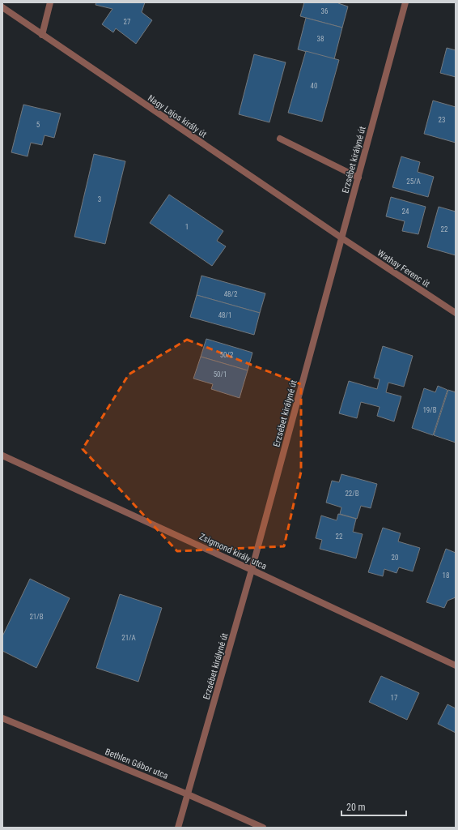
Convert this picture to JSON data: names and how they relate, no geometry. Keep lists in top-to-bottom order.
{
  "streets": {
    "street": [
      "Nagy Lajos király út",
      "Erzsébet királyné út",
      "Wathay Ferenc út",
      "Zsigmond király utca",
      "Bethlen Gábor utca"
    ]
  },
  "crossings": [
    ["Nagy Lajos király út", "Erzsébet királyné út"],
    ["Nagy Lajos király út", "Wathay Ferenc út"],
    ["Erzsébet királyné út", "Wathay Ferenc út"],
    ["Erzsébet királyné út", "Zsigmond király utca"],
    ["Erzsébet királyné út", "Bethlen Gábor utca"]
  ],
  "house_numbers": [
    "36",
    "27",
    "38",
    "40",
    "23",
    "5",
    "25/A",
    "3",
    "24",
    "1",
    "22",
    "48/2",
    "48/1",
    "50/2",
    "50/1",
    "19/B",
    "22/B",
    "22",
    "20",
    "18",
    "21/B",
    "21/A",
    "17"
  ],
  "scale_bar": "20 m"
}
